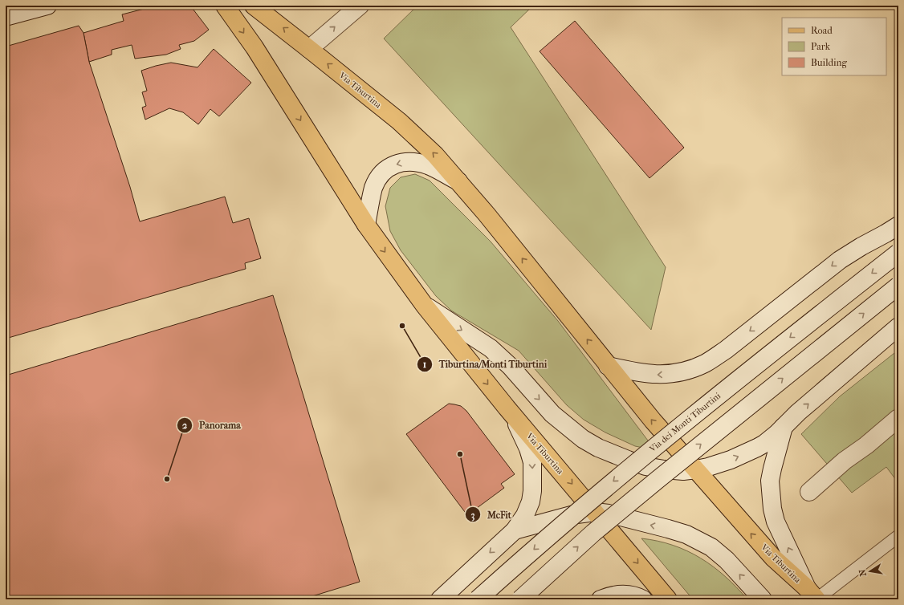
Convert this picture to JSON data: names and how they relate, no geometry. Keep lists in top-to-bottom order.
{
  "streets": {
    "main road": ["Via Tiburtina", "Via dei Monti Tiburtini"]
  },
  "places": ["Tiburtina/Monti Tiburtini", "McFit", "Panorama"],
  "legend": ["Road", "Park", "Building"],
  "north": "left"
}
